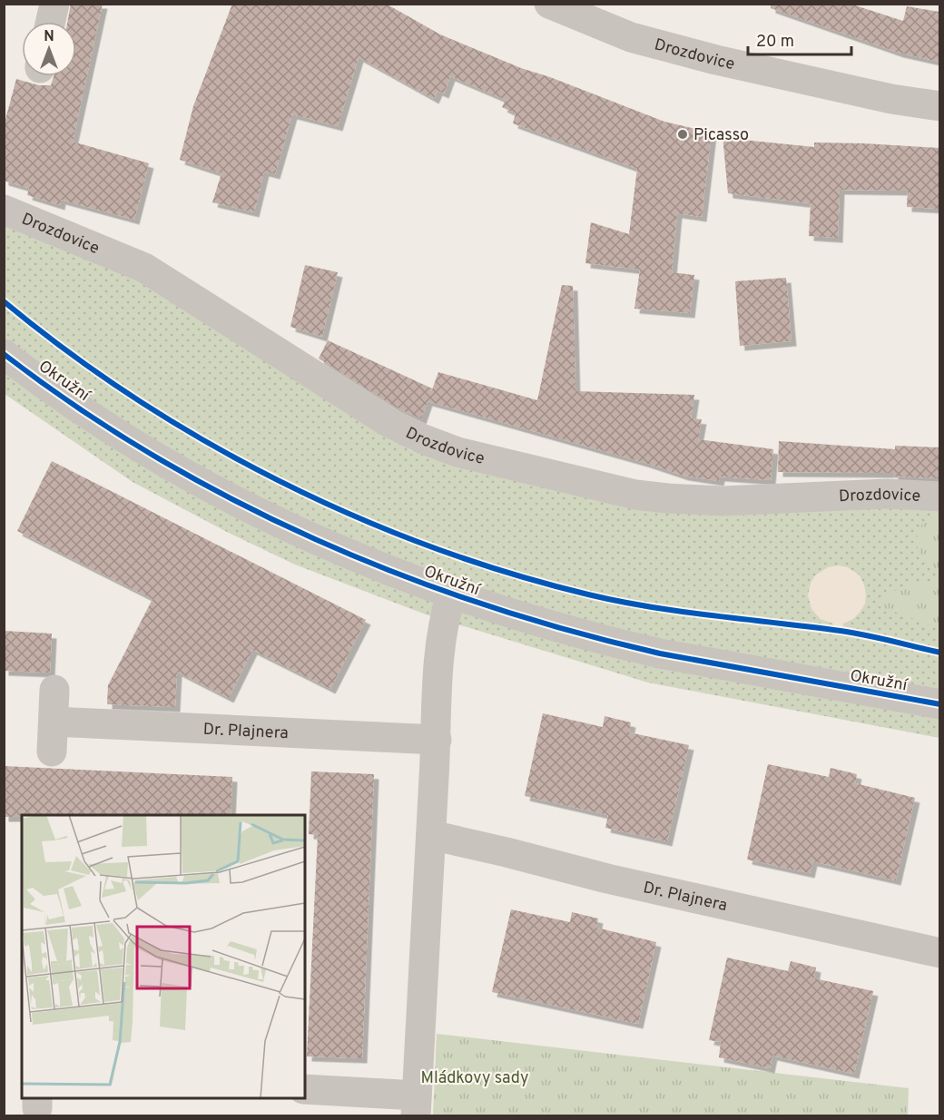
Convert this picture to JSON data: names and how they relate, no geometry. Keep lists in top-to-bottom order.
{
  "streets": {
    "street": ["Drozdovice", "Okružní", "Dr. Plajnera"]
  },
  "parks": ["Mládkovy sady"],
  "places": ["Picasso"],
  "scale_bar": "20 m",
  "north": "top"
}
